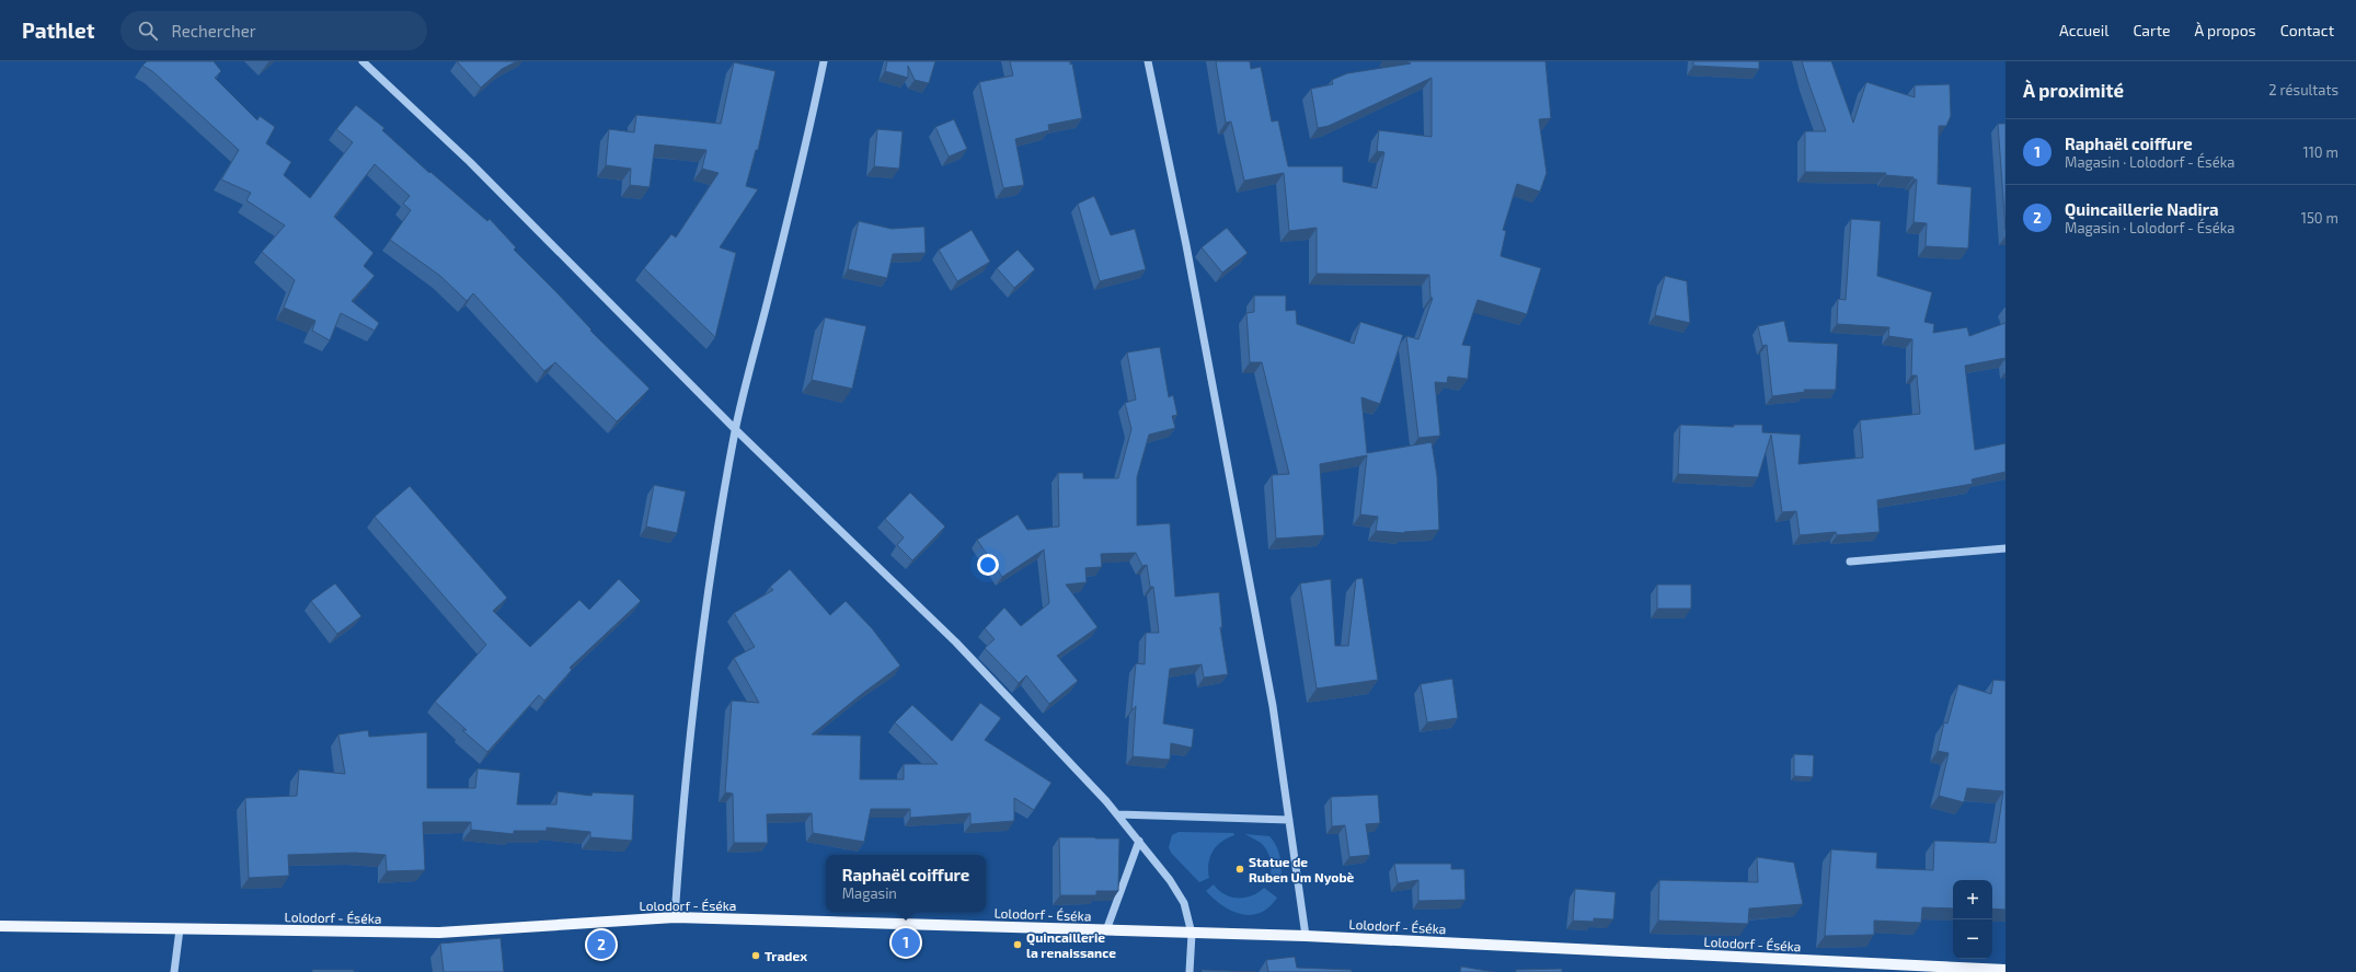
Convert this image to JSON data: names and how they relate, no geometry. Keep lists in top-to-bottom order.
{
  "streets": {
    "main road": ["Lolodorf - Éséka"]
  },
  "places": ["Statue de Ruben Um Nyobè", "Quincaillerie la renaissance", "Tradex"],
  "page": {
    "header": "Pathlet",
    "search": "Rechercher",
    "nav": [
      "Accueil",
      "Carte",
      "À propos",
      "Contact"
    ],
    "heading": ["À proximité", "2 résultats"],
    "list": [
      {
        "mark": "1",
        "name": "Raphaël coiffure",
        "note": "Magasin · Lolodorf - Éséka",
        "value": "110 m"
      },
      {
        "mark": "2",
        "name": "Quincaillerie Nadira",
        "note": "Magasin · Lolodorf - Éséka",
        "value": "150 m"
      }
    ],
    "popup": ["Raphaël coiffure", "Magasin"],
    "map_buttons": ["+", "−"],
    "pins": ["1", "2"]
  }
}
